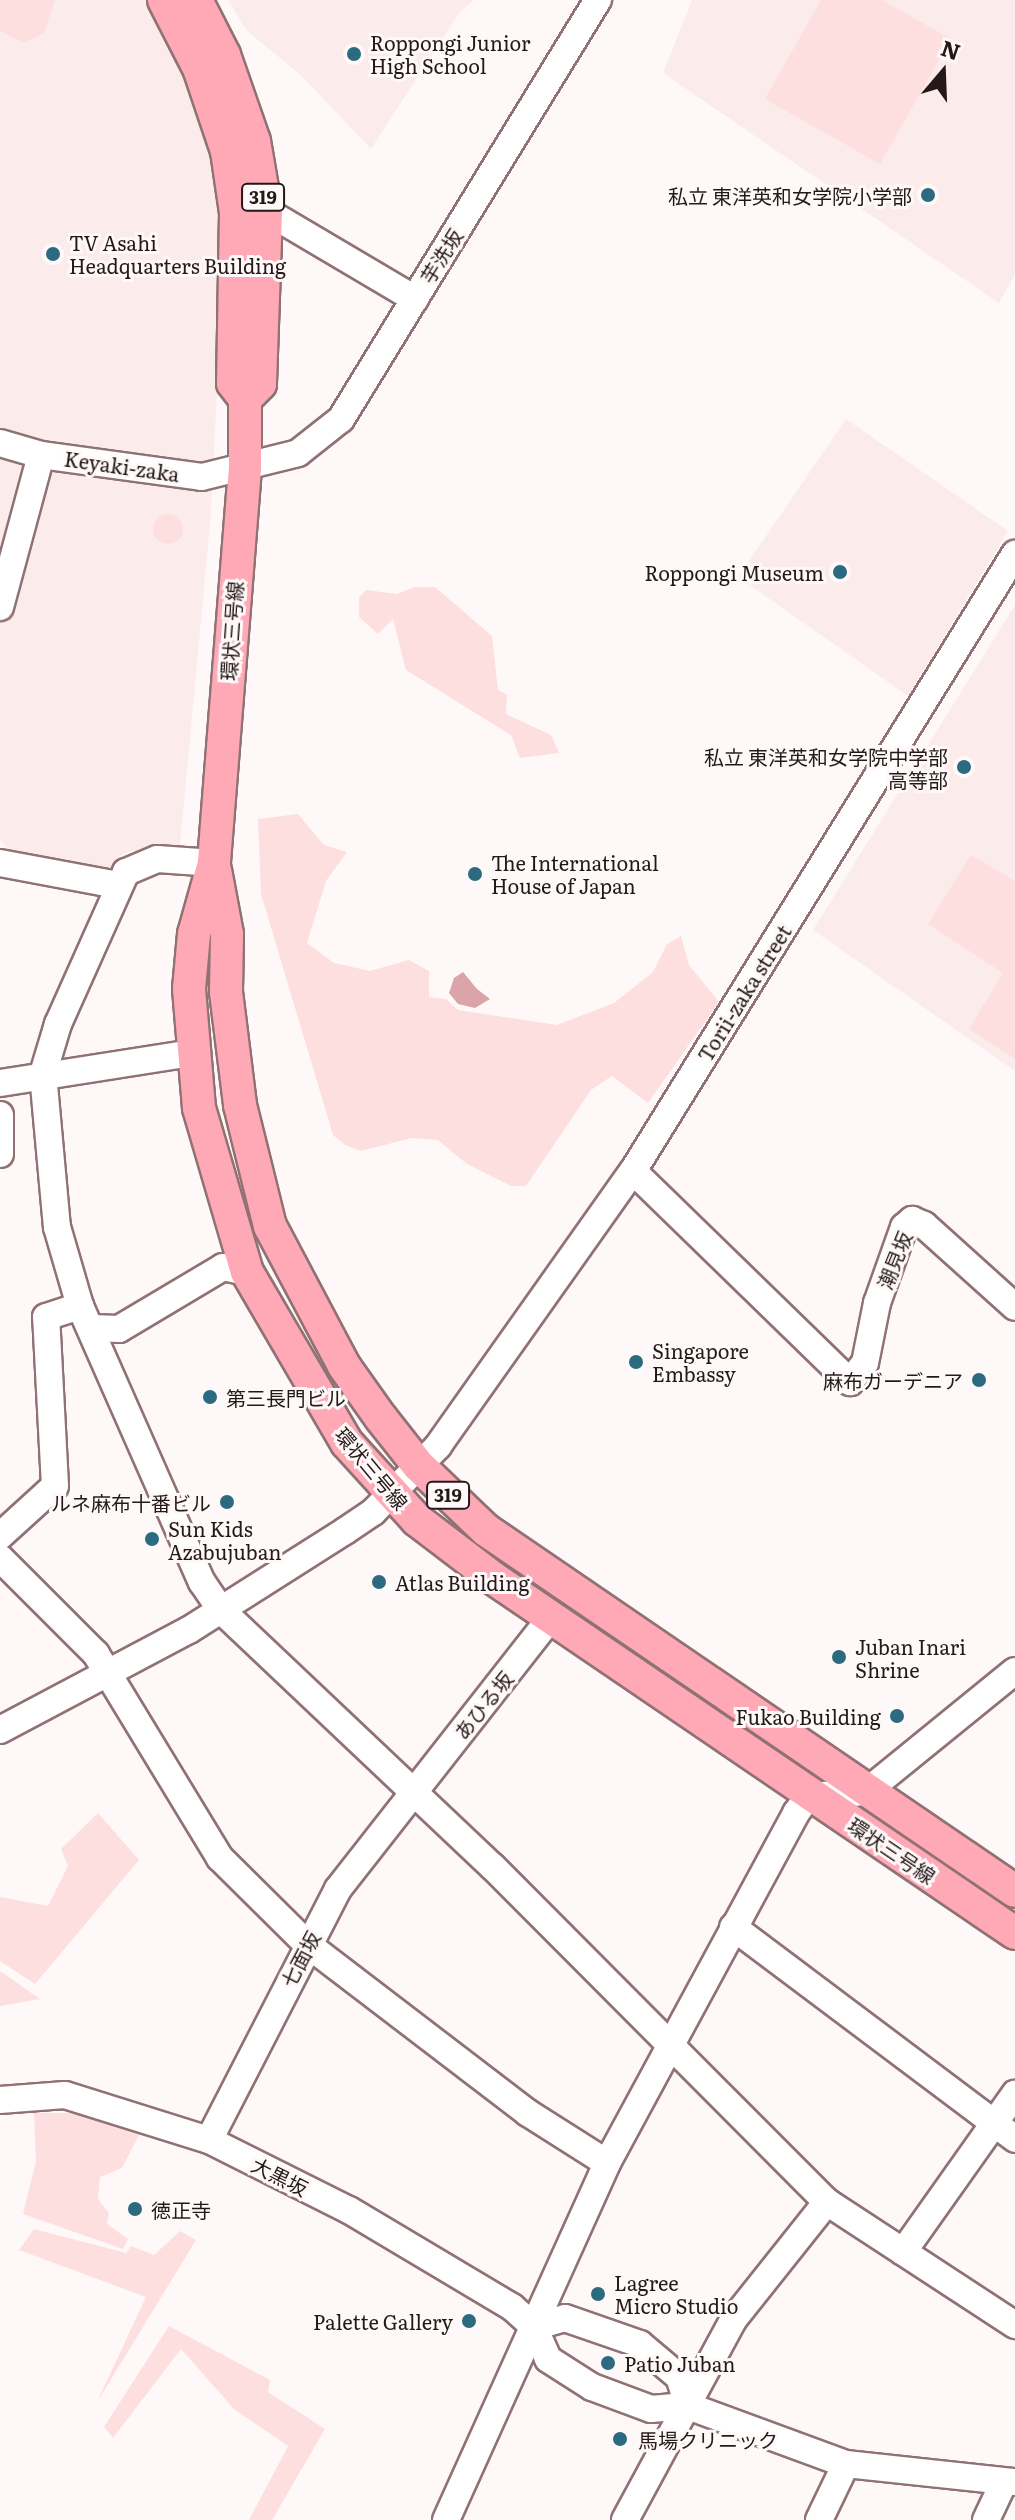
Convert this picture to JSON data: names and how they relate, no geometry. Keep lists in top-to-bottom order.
{
  "streets": {
    "main road": ["319", "環状三号線"],
    "street": [
      "芋洗坂",
      "Keyaki-zaka",
      "Torii-zaka street",
      "潮見坂",
      "あひる坂",
      "七面坂",
      "大黒坂"
    ]
  },
  "crossings": [
    ["芋洗坂", "Keyaki-zaka"],
    ["芋洗坂", "環状三号線"],
    ["Keyaki-zaka", "環状三号線"],
    ["環状三号線", "Torii-zaka street"],
    ["環状三号線", "あひる坂"],
    ["Torii-zaka street", "潮見坂"],
    ["あひる坂", "七面坂"],
    ["七面坂", "大黒坂"]
  ],
  "places": [
    "Roppongi Junior High School",
    "私立 東洋英和女学院小学部",
    "TV Asahi Headquarters Building",
    "Roppongi Museum",
    "私立 東洋英和女学院中学部 高等部",
    "The International House of Japan",
    "Singapore Embassy",
    "麻布ガーデニア",
    "第三長門ビル",
    "ルネ麻布十番ビル",
    "Sun Kids Azabujuban",
    "Atlas Building",
    "Juban Inari Shrine",
    "Fukao Building",
    "徳正寺",
    "Lagree Micro Studio",
    "Palette Gallery",
    "Patio Juban",
    "馬場クリニック"
  ],
  "north": "top"
}
